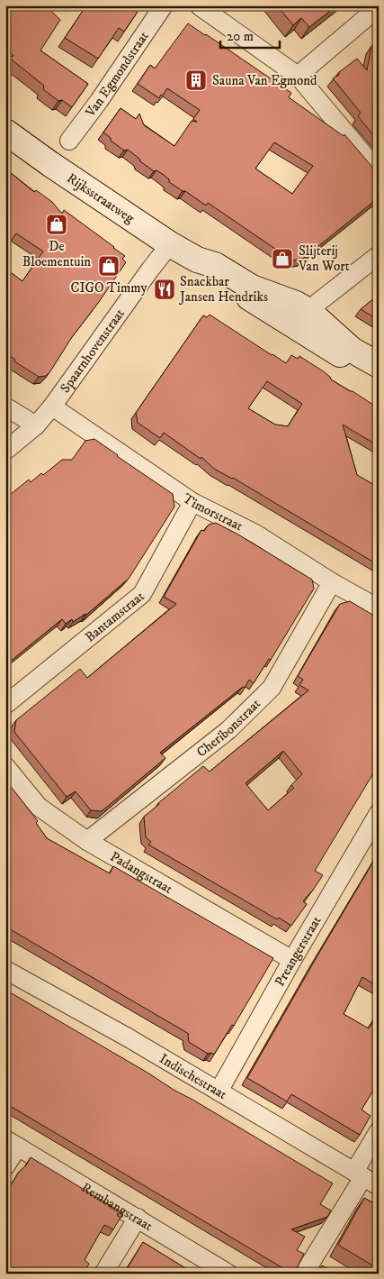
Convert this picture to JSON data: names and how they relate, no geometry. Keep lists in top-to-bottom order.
{
  "streets": {
    "main road": ["Rijksstraatweg"],
    "street": [
      "Van Egmondstraat",
      "Spaarnhovenstraat",
      "Timorstraat",
      "Bantamstraat",
      "Cheribonstraat",
      "Padangstraat",
      "Preangerstraat",
      "Indischestraat",
      "Rembangstraat"
    ]
  },
  "crossings": [
    ["Rijksstraatweg", "Spaarnhovenstraat"],
    ["Spaarnhovenstraat", "Timorstraat"],
    ["Timorstraat", "Bantamstraat"],
    ["Timorstraat", "Cheribonstraat"],
    ["Cheribonstraat", "Padangstraat"],
    ["Padangstraat", "Preangerstraat"],
    ["Preangerstraat", "Indischestraat"]
  ],
  "places": {
    "building": ["Sauna Van Egmond"],
    "shop": ["De Bloementuin", "Slijterij Van Wort", "CIGO Timmy"],
    "restaurant": ["Snackbar Jansen Hendriks"]
  },
  "scale_bar": "20 m"
}
